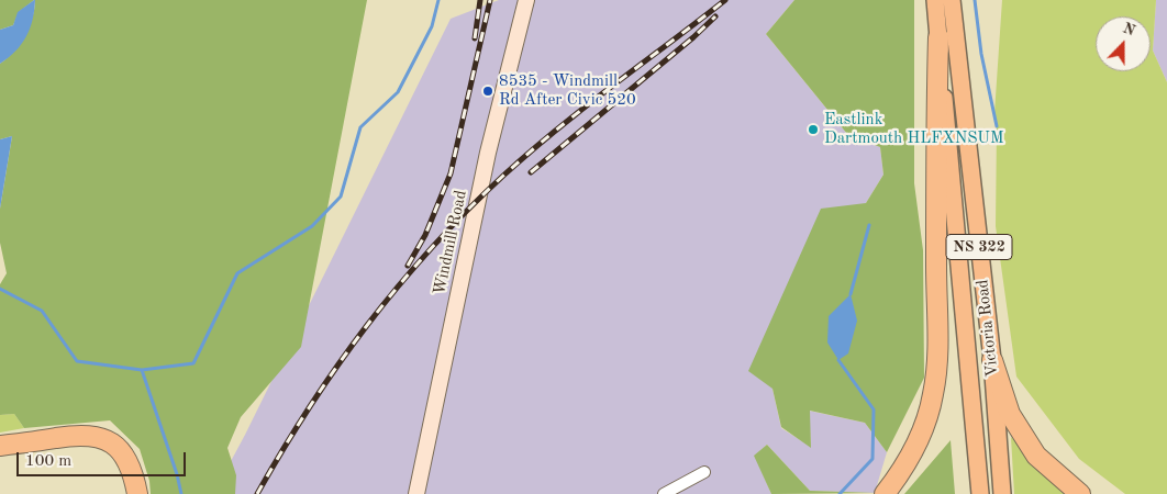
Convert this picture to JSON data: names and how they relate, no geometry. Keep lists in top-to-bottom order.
{
  "streets": {
    "main road": ["Windmill Road", "NS 322", "Victoria Road"]
  },
  "places": ["8535 - Windmill Rd After Civic 520", "Eastlink Dartmouth HLFXNSUM"],
  "scale_bar": "100 m",
  "north": "top"
}
